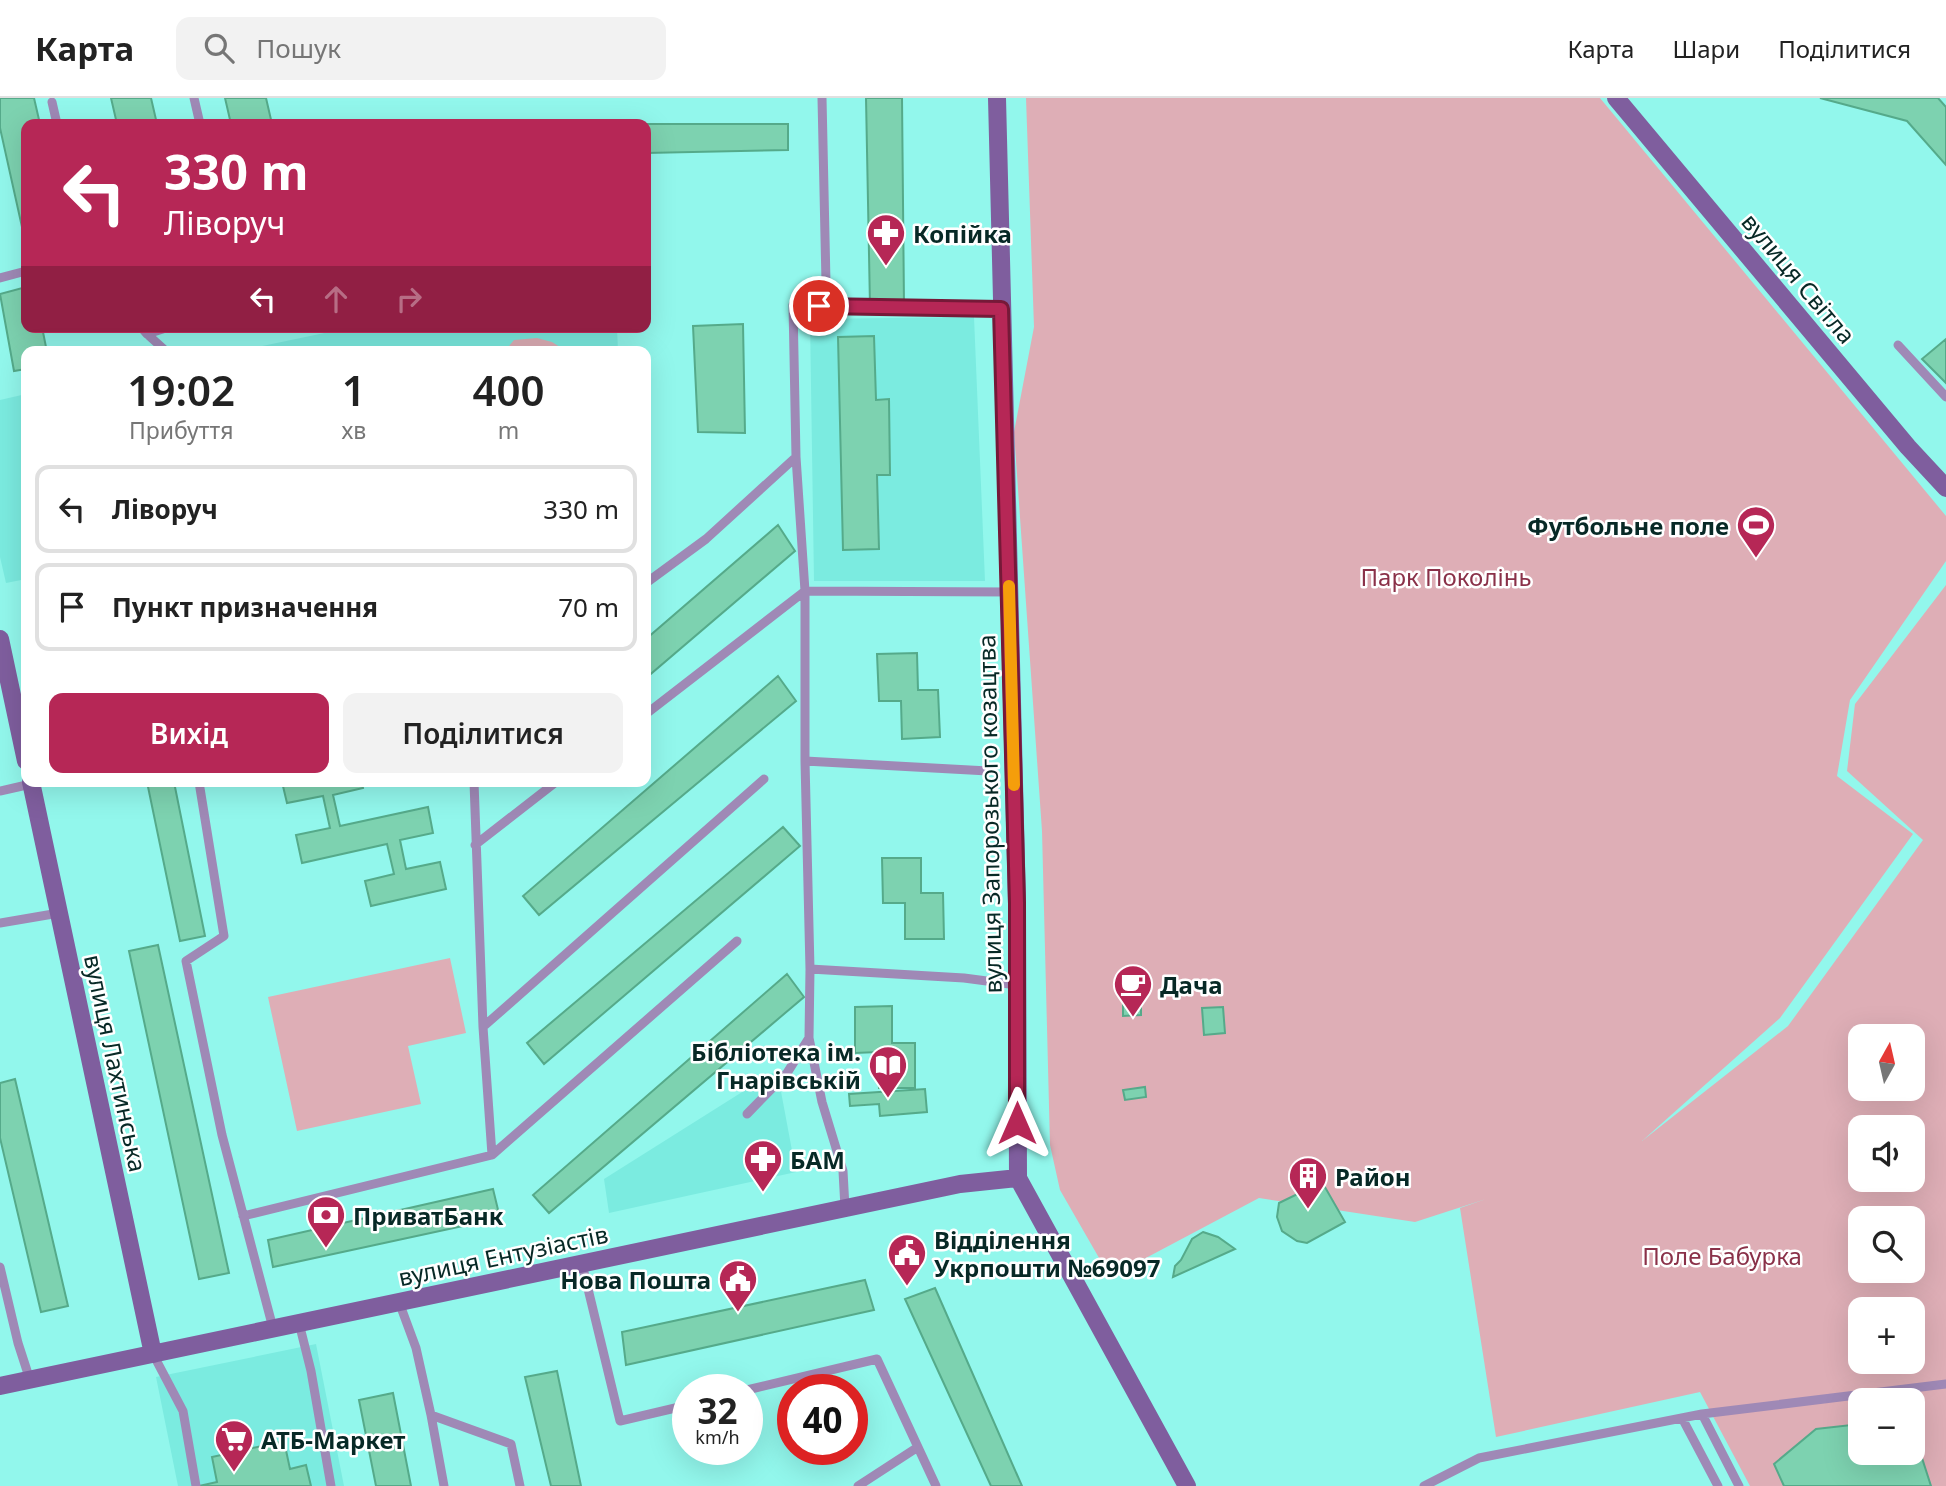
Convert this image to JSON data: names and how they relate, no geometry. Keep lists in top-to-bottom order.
{
  "streets": {
    "street": [
      "вулиця Світла",
      "вулиця Запорозького козацтва",
      "вулиця Лахтинська",
      "вулиця Ентузіастів"
    ]
  },
  "crossings": [
    ["вулиця Запорозького козацтва", "вулиця Ентузіастів"],
    ["вулиця Лахтинська", "вулиця Ентузіастів"]
  ],
  "parks": ["Парк Поколінь", "Поле Бабурка"],
  "places": {
    "pharmacy": ["Копійка", "БАМ"],
    "sports": ["Футбольне поле"],
    "cafe": ["Дача"],
    "library": ["Бібліотека ім. Гнарівській"],
    "building": ["Район"],
    "bank": ["ПриватБанк"],
    "public building": ["Відділення Укрпошти №69097", "Нова Пошта"],
    "supermarket": ["АТБ-Маркет"]
  },
  "north": "top",
  "page": {
    "header": "Карта",
    "search": "Пошук",
    "nav": ["Карта", "Шари", "Поділитися"],
    "turn": ["330 m", "Ліворуч"],
    "eta": [
      "19:02",
      "Прибуття",
      "1",
      "хв",
      "400",
      "m"
    ],
    "list": [
      {
        "name": "Ліворуч",
        "value": "330 m"
      },
      {
        "name": "Пункт призначення",
        "value": "70 m"
      }
    ],
    "buttons": ["Вихід", "Поділитися"],
    "map_buttons": ["+", "−"],
    "speed": "32 km/h",
    "limit": "40"
  }
}
